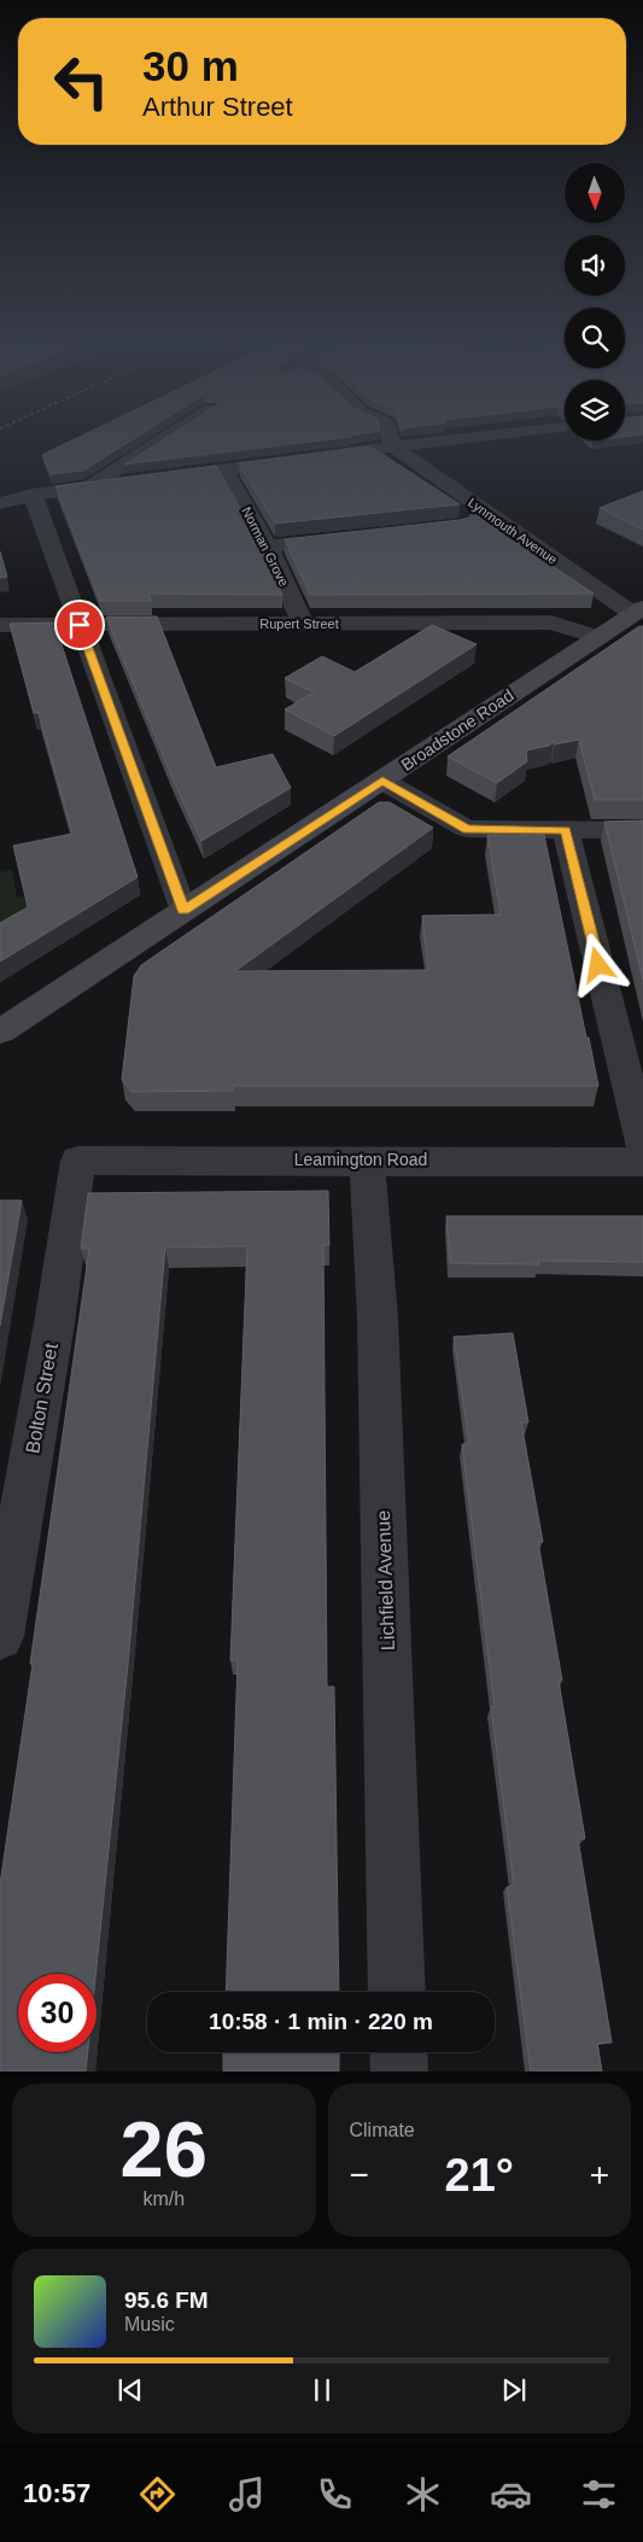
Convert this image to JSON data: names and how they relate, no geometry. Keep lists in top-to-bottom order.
{
  "streets": {
    "main road": ["Broadstone Road"],
    "street": [
      "Lynmouth Avenue",
      "Norman Grove",
      "Rupert Street",
      "Leamington Road",
      "Bolton Street",
      "Lichfield Avenue"
    ]
  },
  "crossings": [
    ["Lynmouth Avenue", "Broadstone Road"],
    ["Norman Grove", "Rupert Street"],
    ["Rupert Street", "Broadstone Road"],
    ["Leamington Road", "Bolton Street"],
    ["Leamington Road", "Lichfield Avenue"]
  ],
  "north": "bottom",
  "page": {
    "turn": ["30 m", "Arthur Street"],
    "limit": "30",
    "trip": "10:58 · 1 min · 220 m",
    "tile": [
      ["26", "km/h"],
      "Climate"
    ],
    "heat": ["−", "21°", "+"],
    "song": ["95.6 FM", "Music"],
    "tabs": "10:57"
  }
}
